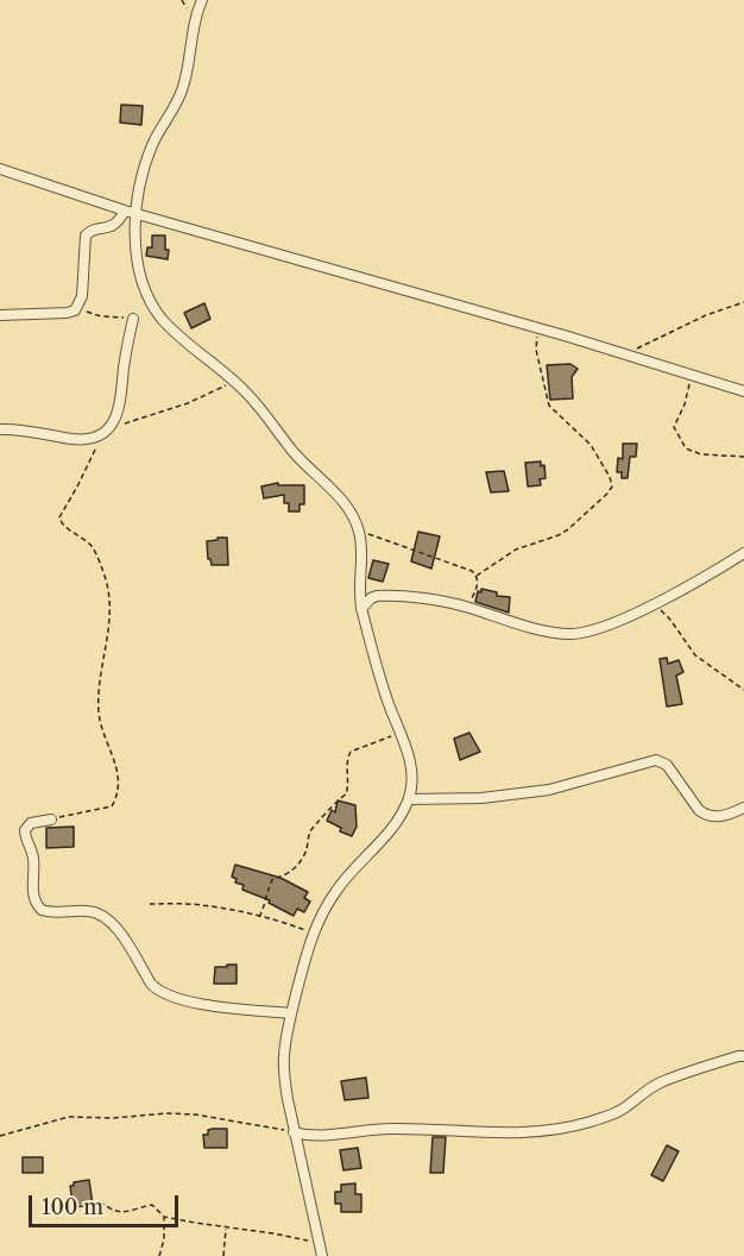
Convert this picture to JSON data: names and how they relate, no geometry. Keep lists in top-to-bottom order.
{
  "scale_bar": "100 m"
}
